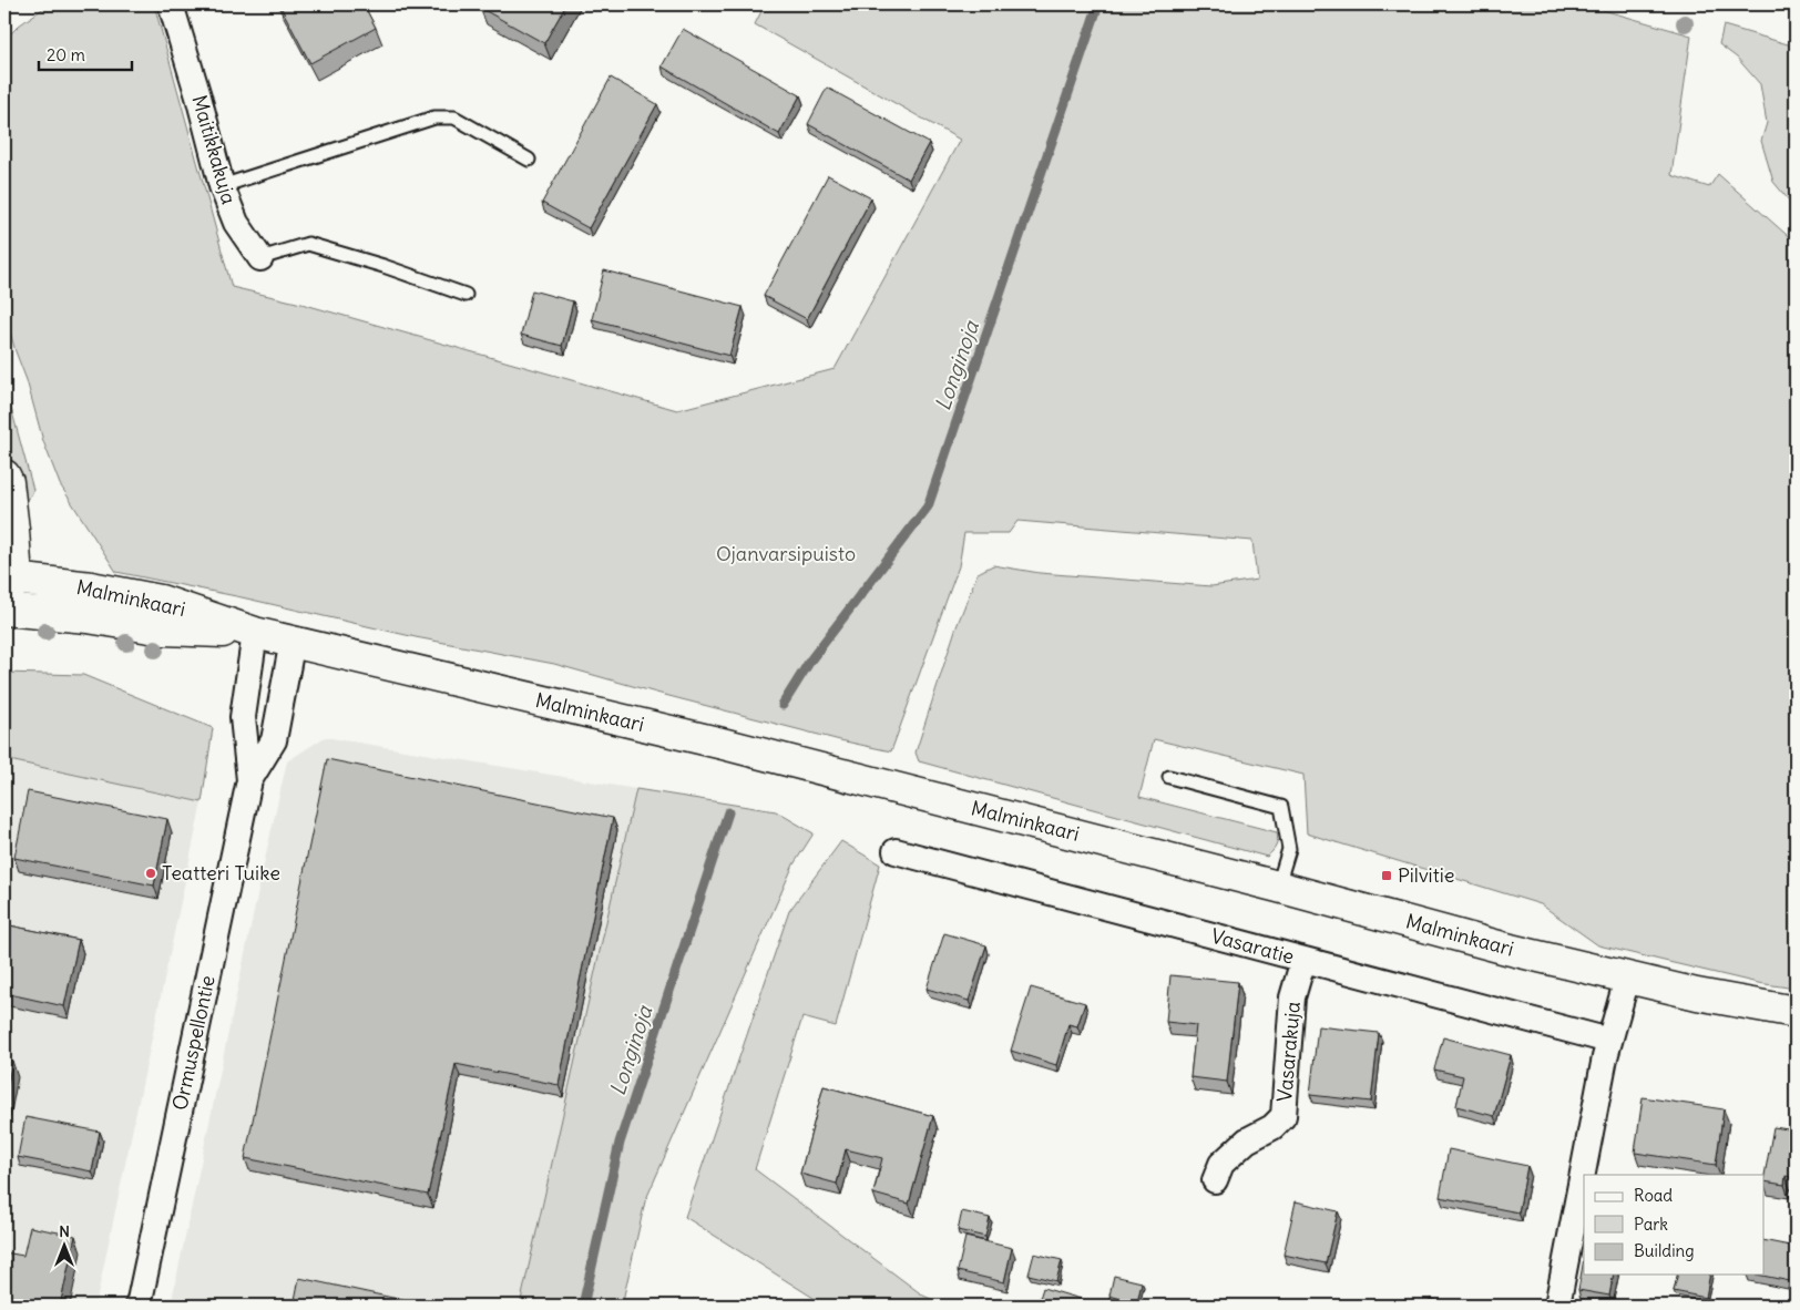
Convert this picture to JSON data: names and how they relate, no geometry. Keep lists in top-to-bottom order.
{
  "streets": {
    "main road": ["Malminkaari"],
    "street": [
      "Maitikkakuja",
      "Vasaratie",
      "Ormuspellontie",
      "Vasarakuja"
    ]
  },
  "crossings": [
    ["Malminkaari", "Ormuspellontie"],
    ["Vasaratie", "Vasarakuja"]
  ],
  "water": ["Longinoja"],
  "parks": ["Ojanvarsipuisto"],
  "places": {
    "other": ["Teatteri Tuike"],
    "transit": ["Pilvitie"]
  },
  "legend": ["Road", "Park", "Building"],
  "scale_bar": "20 m",
  "north": "top"
}
